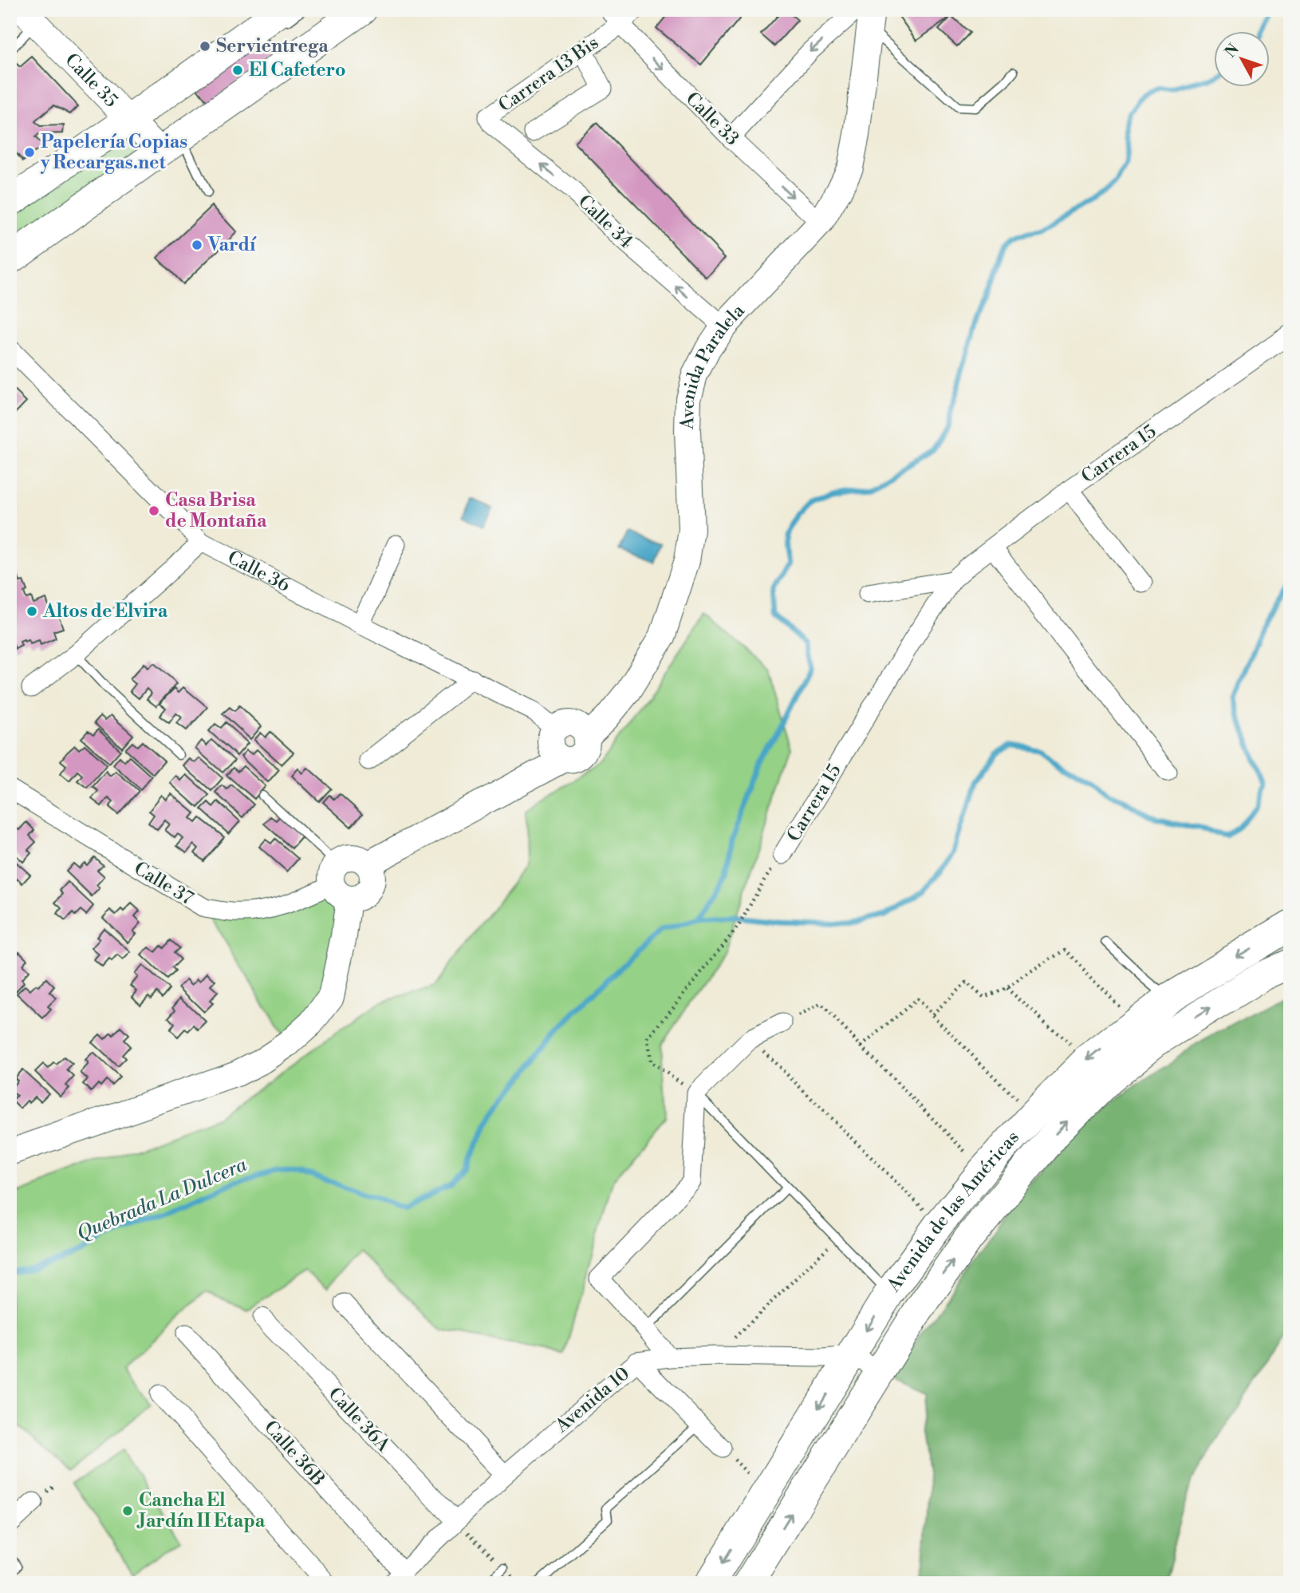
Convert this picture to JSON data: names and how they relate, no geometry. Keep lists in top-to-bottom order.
{
  "streets": {
    "main road": ["Calle 35", "Avenida Paralela", "Avenida de las Américas"],
    "street": [
      "Carrera 13 Bis",
      "Calle 33",
      "Calle 34",
      "Carrera 15",
      "Calle 36",
      "Calle 37",
      "Avenida 10",
      "Calle 36A",
      "Calle 36B"
    ]
  },
  "crossings": [
    ["Carrera 13 Bis", "Calle 33"],
    ["Carrera 13 Bis", "Calle 34"],
    ["Calle 33", "Avenida Paralela"],
    ["Calle 34", "Avenida Paralela"],
    ["Avenida Paralela", "Calle 36"],
    ["Avenida de las Américas", "Avenida 10"],
    ["Avenida 10", "Calle 36A"],
    ["Avenida 10", "Calle 36B"]
  ],
  "one_way": ["Calle 33", "Calle 34"],
  "water": ["Quebrada La Dulcera"],
  "places": [
    "Servientrega",
    "El Cafetero",
    "Papelería Copias y Recargas.net",
    "Vardí",
    "Casa Brisa de Montaña",
    "Altos de Elvira",
    "Cancha El Jardín II Etapa"
  ],
  "north": "top left"
}
